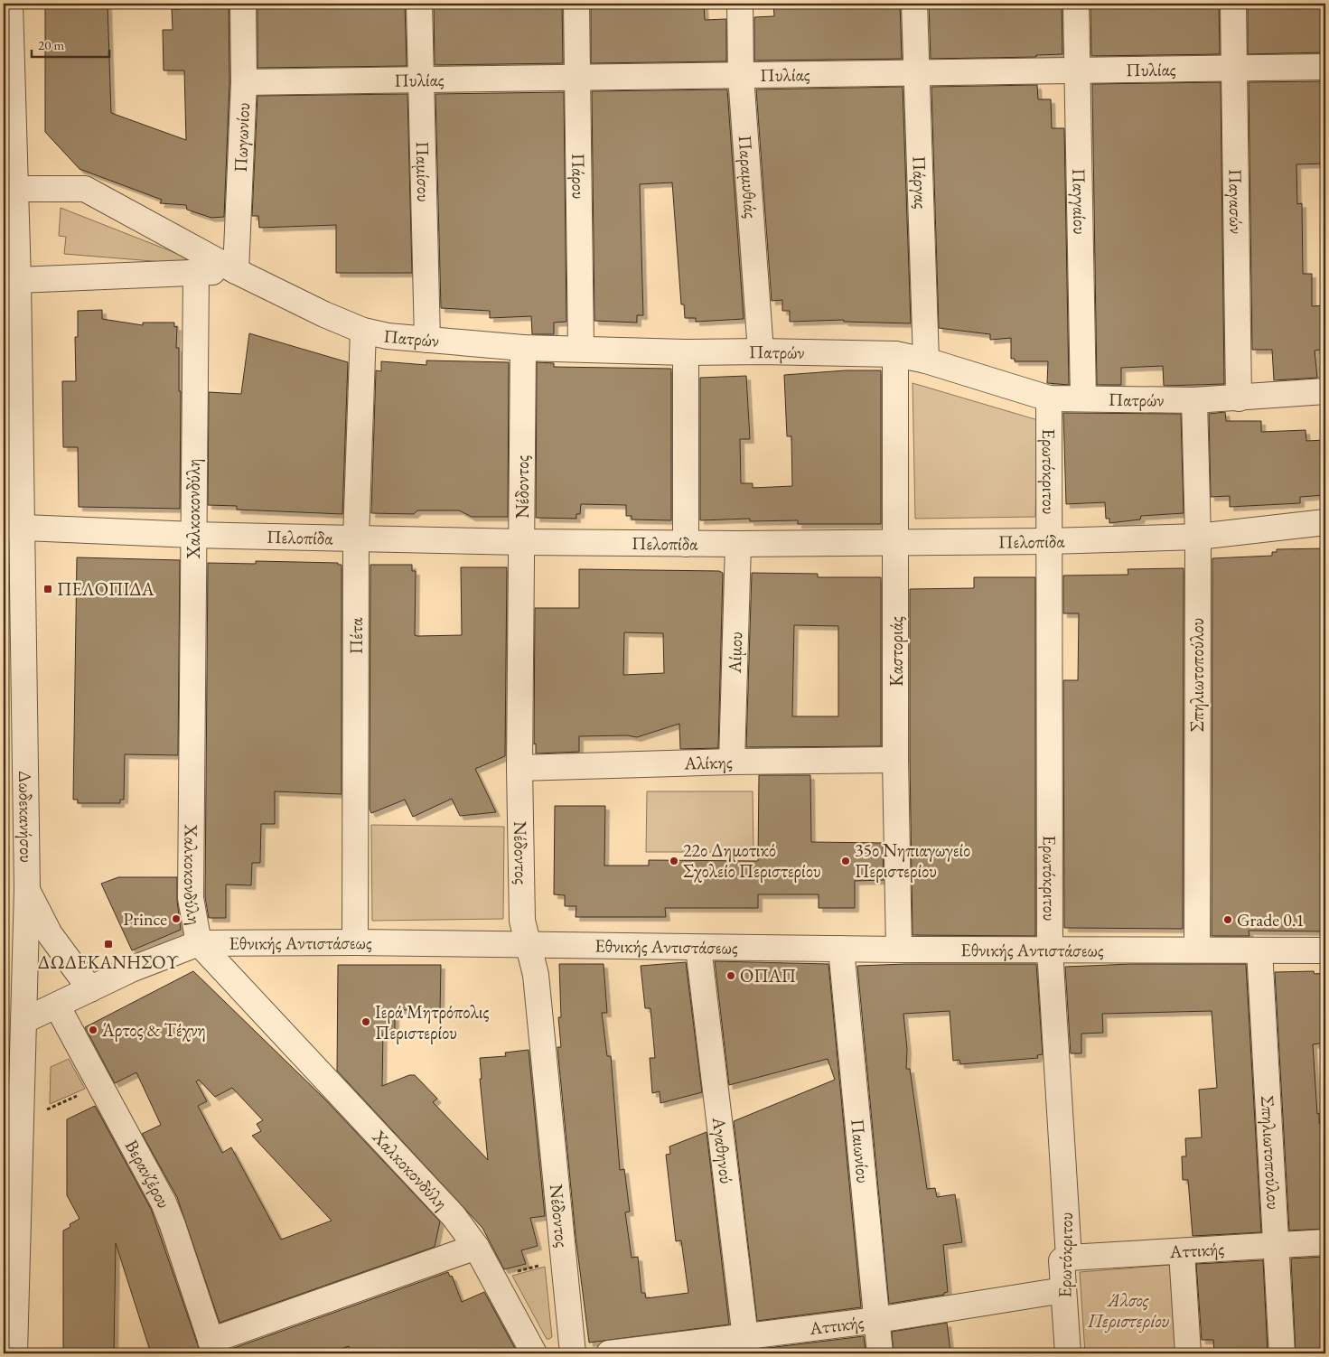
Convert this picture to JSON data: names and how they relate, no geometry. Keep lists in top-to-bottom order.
{
  "streets": {
    "street": [
      "Πυλίας",
      "Πωγωνίου",
      "Παμίσου",
      "Πάρου",
      "Παραμυθιάς",
      "Πάργας",
      "Παγασών",
      "Παγγαίου",
      "Πατρών",
      "Ερωτόκριτου",
      "Νέδοντος",
      "Χαλκοκονδύλη",
      "Πελοπίδα",
      "Πέτα",
      "Καστοριάς",
      "Αίμου",
      "Σπηλιωτοπούλου",
      "Αλίκης",
      "Δωδεκανήσου",
      "Εθνικής Αντιστάσεως",
      "Αγαθηνού",
      "Παιωνίου",
      "Βερανζέρου",
      "Αττικής"
    ]
  },
  "crossings": [
    ["Πυλίας", "Πωγωνίου"],
    ["Πυλίας", "Παμίσου"],
    ["Πυλίας", "Πάρου"],
    ["Πυλίας", "Παραμυθιάς"],
    ["Πυλίας", "Πάργας"],
    ["Πυλίας", "Παγασών"],
    ["Πυλίας", "Παγγαίου"],
    ["Πωγωνίου", "Πατρών"],
    ["Παμίσου", "Πατρών"],
    ["Πάρου", "Πατρών"],
    ["Παραμυθιάς", "Πατρών"],
    ["Πάργας", "Πατρών"],
    ["Παγασών", "Πατρών"],
    ["Παγγαίου", "Πατρών"],
    ["Πατρών", "Ερωτόκριτου"],
    ["Πατρών", "Νέδοντος"],
    ["Πατρών", "Χαλκοκονδύλη"],
    ["Πατρών", "Πέτα"],
    ["Πατρών", "Καστοριάς"],
    ["Πατρών", "Σπηλιωτοπούλου"],
    ["Πατρών", "Δωδεκανήσου"],
    ["Ερωτόκριτου", "Πελοπίδα"],
    ["Ερωτόκριτου", "Εθνικής Αντιστάσεως"],
    ["Ερωτόκριτου", "Αττικής"],
    ["Νέδοντος", "Πελοπίδα"],
    ["Νέδοντος", "Αλίκης"],
    ["Νέδοντος", "Εθνικής Αντιστάσεως"],
    ["Χαλκοκονδύλη", "Πελοπίδα"],
    ["Χαλκοκονδύλη", "Εθνικής Αντιστάσεως"],
    ["Πελοπίδα", "Πέτα"],
    ["Πελοπίδα", "Καστοριάς"],
    ["Πελοπίδα", "Αίμου"],
    ["Πελοπίδα", "Σπηλιωτοπούλου"],
    ["Πελοπίδα", "Δωδεκανήσου"],
    ["Πέτα", "Εθνικής Αντιστάσεως"],
    ["Καστοριάς", "Αλίκης"],
    ["Καστοριάς", "Εθνικής Αντιστάσεως"],
    ["Αίμου", "Αλίκης"],
    ["Σπηλιωτοπούλου", "Εθνικής Αντιστάσεως"],
    ["Σπηλιωτοπούλου", "Αττικής"],
    ["Δωδεκανήσου", "Εθνικής Αντιστάσεως"],
    ["Εθνικής Αντιστάσεως", "Αγαθηνού"],
    ["Εθνικής Αντιστάσεως", "Παιωνίου"],
    ["Εθνικής Αντιστάσεως", "Βερανζέρου"],
    ["Αγαθηνού", "Αττικής"],
    ["Παιωνίου", "Αττικής"]
  ],
  "parks": ["Άλσος Περιστερίου"],
  "places": {
    "transit": ["ΠΕΛΟΠΙΔΑ", "ΔΩΔΕΚΑΝΗΣΟΥ"],
    "other": [
      "22ο Δημοτικό Σχολείο Περιστερίου",
      "35ο Νηπιαγωγείο Περιστερίου",
      "Prince",
      "Grade 0.1",
      "ΟΠΑΠ",
      "Ιερά Μητρόπολις Περιστερίου",
      "Άρτος & Τέχνη"
    ]
  },
  "scale_bar": "20 m"
}
